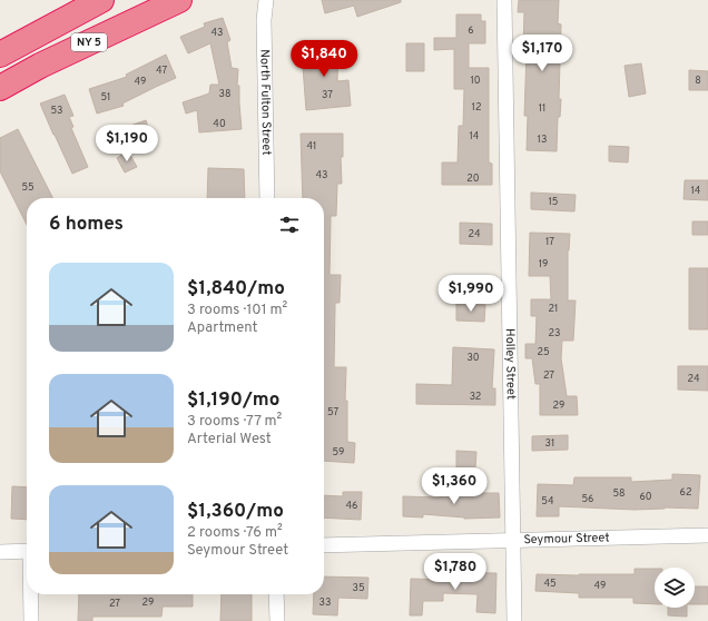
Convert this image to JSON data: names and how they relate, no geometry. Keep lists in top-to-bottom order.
{
  "streets": {
    "highway": ["NY 5"],
    "street": ["North Fulton Street", "Holley Street", "Seymour Street"]
  },
  "crossings": [
    ["Holley Street", "Seymour Street"]
  ],
  "house_numbers": [
    "6",
    "43",
    "47",
    "10",
    "8",
    "49",
    "38",
    "37",
    "51",
    "12",
    "11",
    "53",
    "40",
    "14",
    "13",
    "41",
    "43",
    "20",
    "55",
    "14",
    "15",
    "24",
    "17",
    "19",
    "21",
    "23",
    "25",
    "30",
    "27",
    "24",
    "32",
    "29",
    "57",
    "31",
    "59",
    "62",
    "58",
    "60",
    "56",
    "54",
    "46",
    "45",
    "49",
    "35",
    "29",
    "33",
    "27"
  ],
  "page": {
    "price": [
      "$1,170",
      "$1,840",
      "$1,190",
      "$1,990",
      "$1,360",
      "$1,780"
    ],
    "heading": "6 homes",
    "list": [
      {
        "name": "$1,840/mo",
        "note": "3 rooms · 101 m² · Apartment"
      },
      {
        "name": "$1,190/mo",
        "note": "3 rooms · 77 m² · Arterial West"
      },
      {
        "name": "$1,360/mo",
        "note": "2 rooms · 76 m² · Seymour Street"
      }
    ]
  }
}
